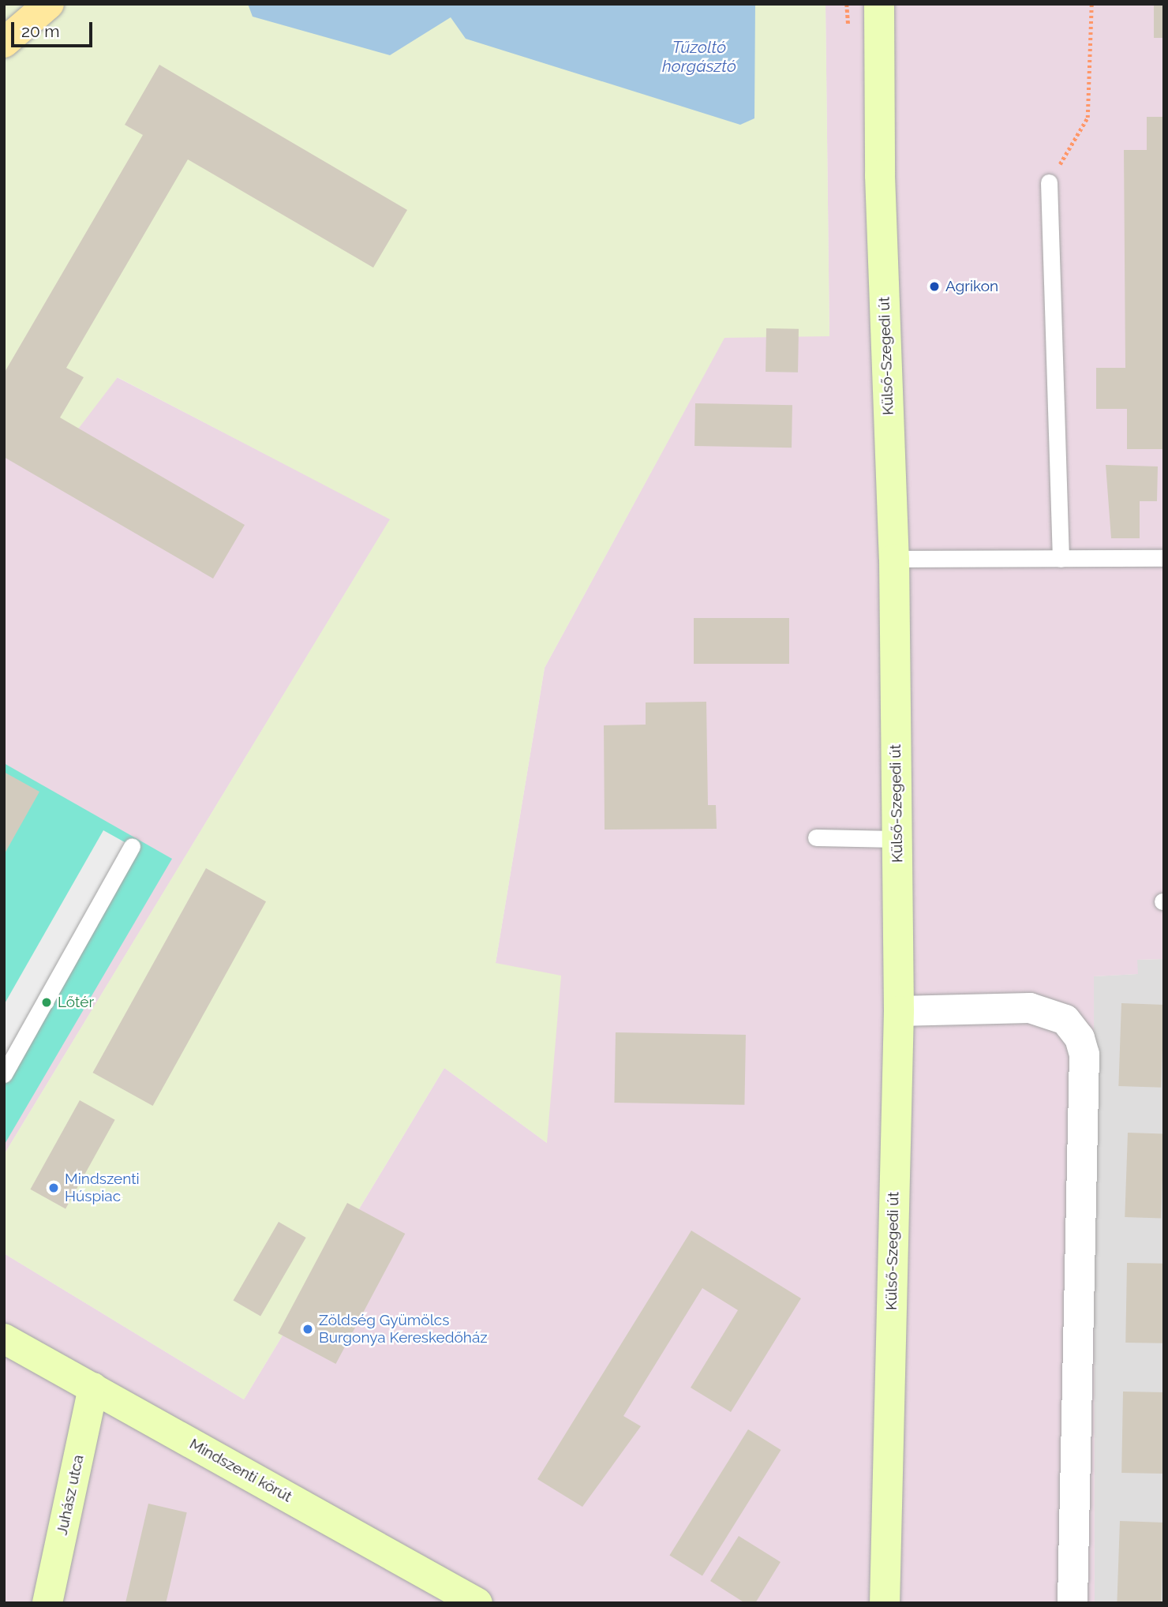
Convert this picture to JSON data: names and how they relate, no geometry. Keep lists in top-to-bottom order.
{
  "streets": {
    "street": ["Külső-Szegedi út", "Mindszenti körút", "Juhász utca"]
  },
  "crossings": [
    ["Mindszenti körút", "Juhász utca"]
  ],
  "water": ["Tűzoltó horgásztó"],
  "places": [
    "Agrikon",
    "Lőtér",
    "Mindszenti Húspiac",
    "Zöldség Gyümölcs Burgonya Kereskedőház"
  ],
  "scale_bar": "20 m"
}
